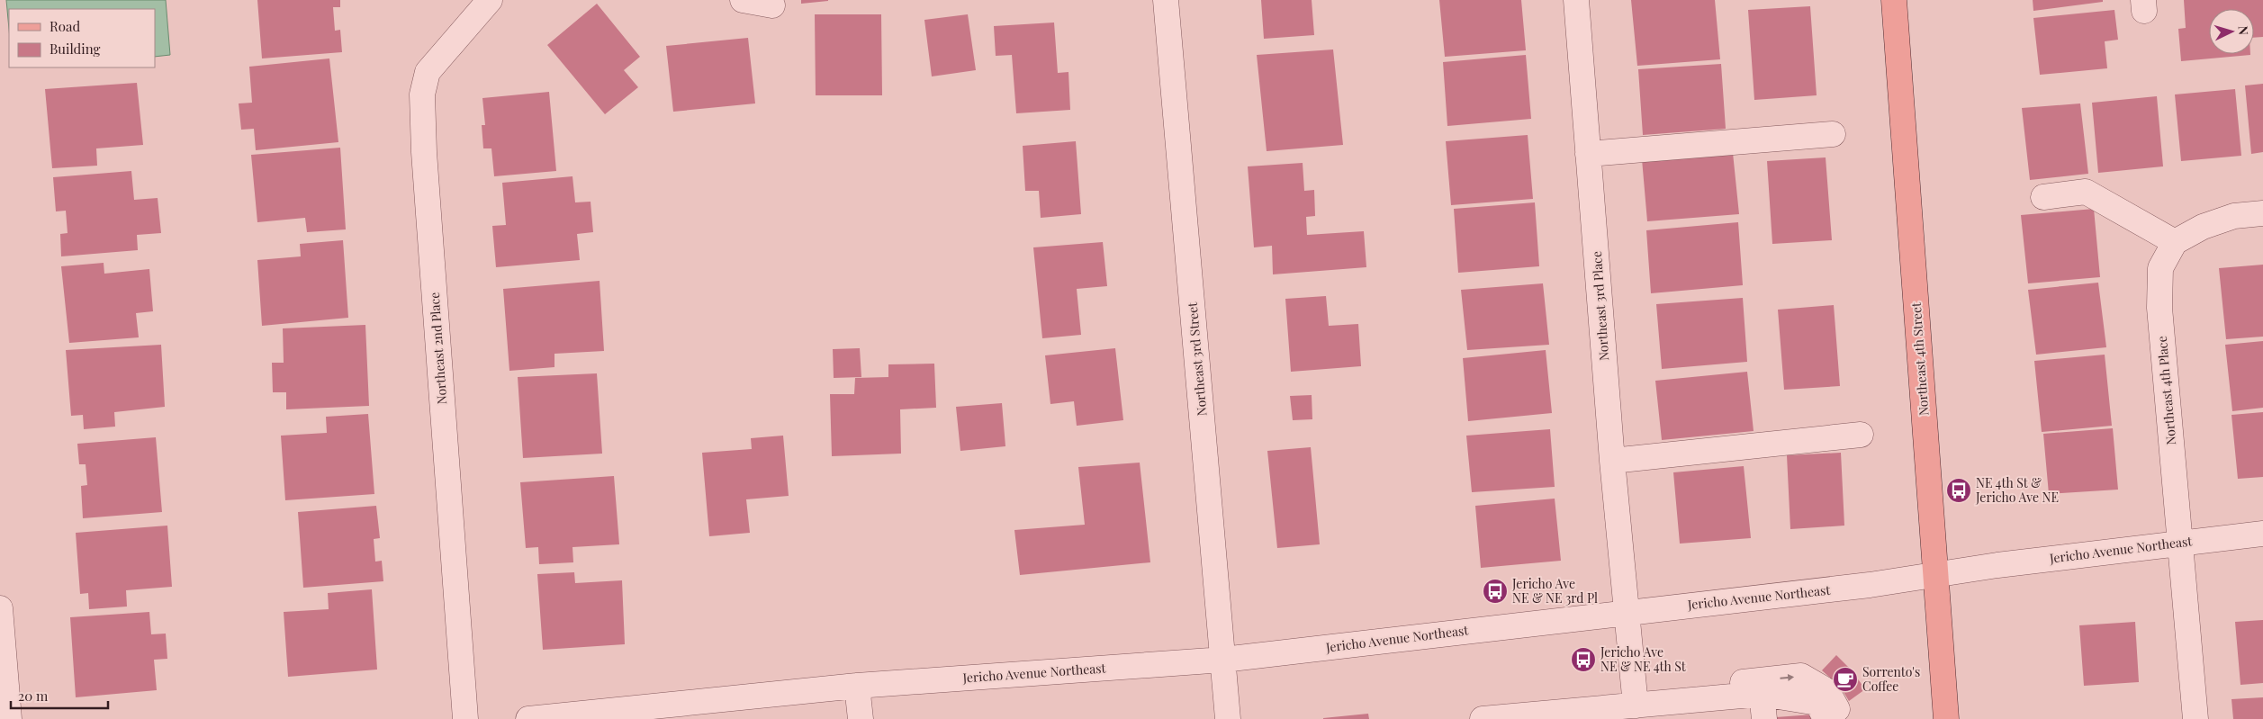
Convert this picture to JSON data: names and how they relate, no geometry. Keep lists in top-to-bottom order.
{
  "streets": {
    "main road": ["Northeast 4th Street"],
    "street": [
      "Northeast 3rd Place",
      "Northeast 2nd Place",
      "Northeast 3rd Street",
      "Northeast 4th Place",
      "Jericho Avenue Northeast"
    ]
  },
  "crossings": [
    ["Northeast 3rd Place", "Jericho Avenue Northeast"],
    ["Northeast 3rd Street", "Jericho Avenue Northeast"],
    ["Northeast 4th Street", "Jericho Avenue Northeast"],
    ["Northeast 4th Place", "Jericho Avenue Northeast"]
  ],
  "places": {
    "bus stop": ["NE 4th St & Jericho Ave NE", "Jericho Ave NE & NE 3rd Pl", "Jericho Ave NE & NE 4th St"],
    "cafe": ["Sorrento's Coffee"]
  },
  "legend": ["Road", "Building"],
  "scale_bar": "20 m",
  "north": "right"
}
